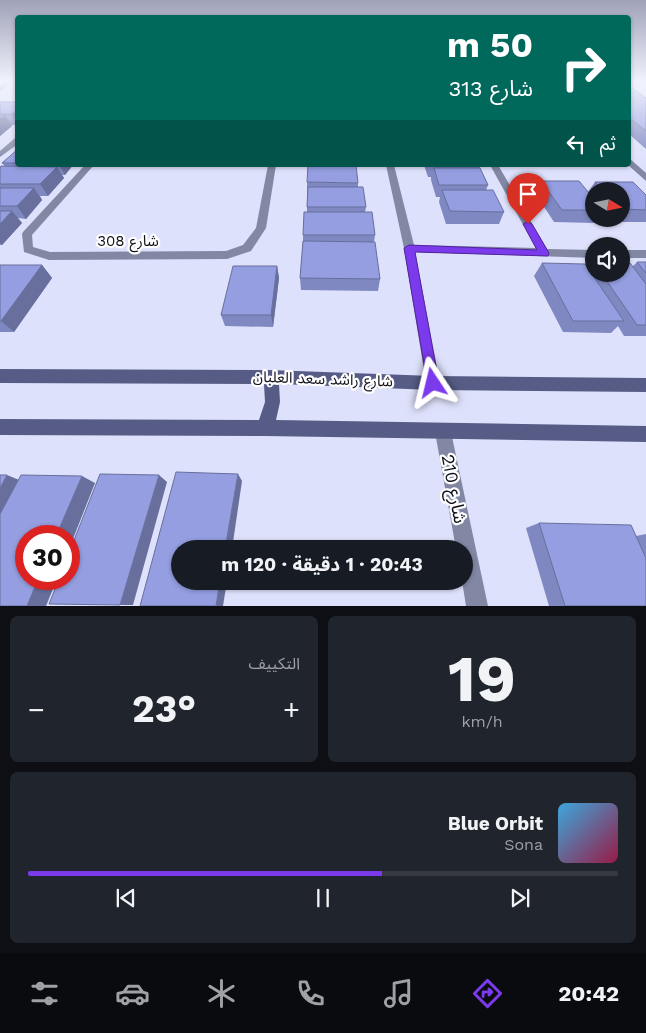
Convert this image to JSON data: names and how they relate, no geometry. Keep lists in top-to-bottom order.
{
  "streets": {
    "main road": ["شارع راشد سعد العلبان"],
    "street": ["شارع 308", "شارع 210"]
  },
  "north": "right",
  "page": {
    "turn": ["50 m", "شارع 313"],
    "then": "ثم",
    "limit": "30",
    "trip": "20:43 · 1 دقيقة · 120 m",
    "tile": [
      ["19", "km/h"],
      "التكييف"
    ],
    "heat": ["−", "23°", "+"],
    "song": ["Blue Orbit", "Sona"],
    "tabs": "20:42"
  }
}
